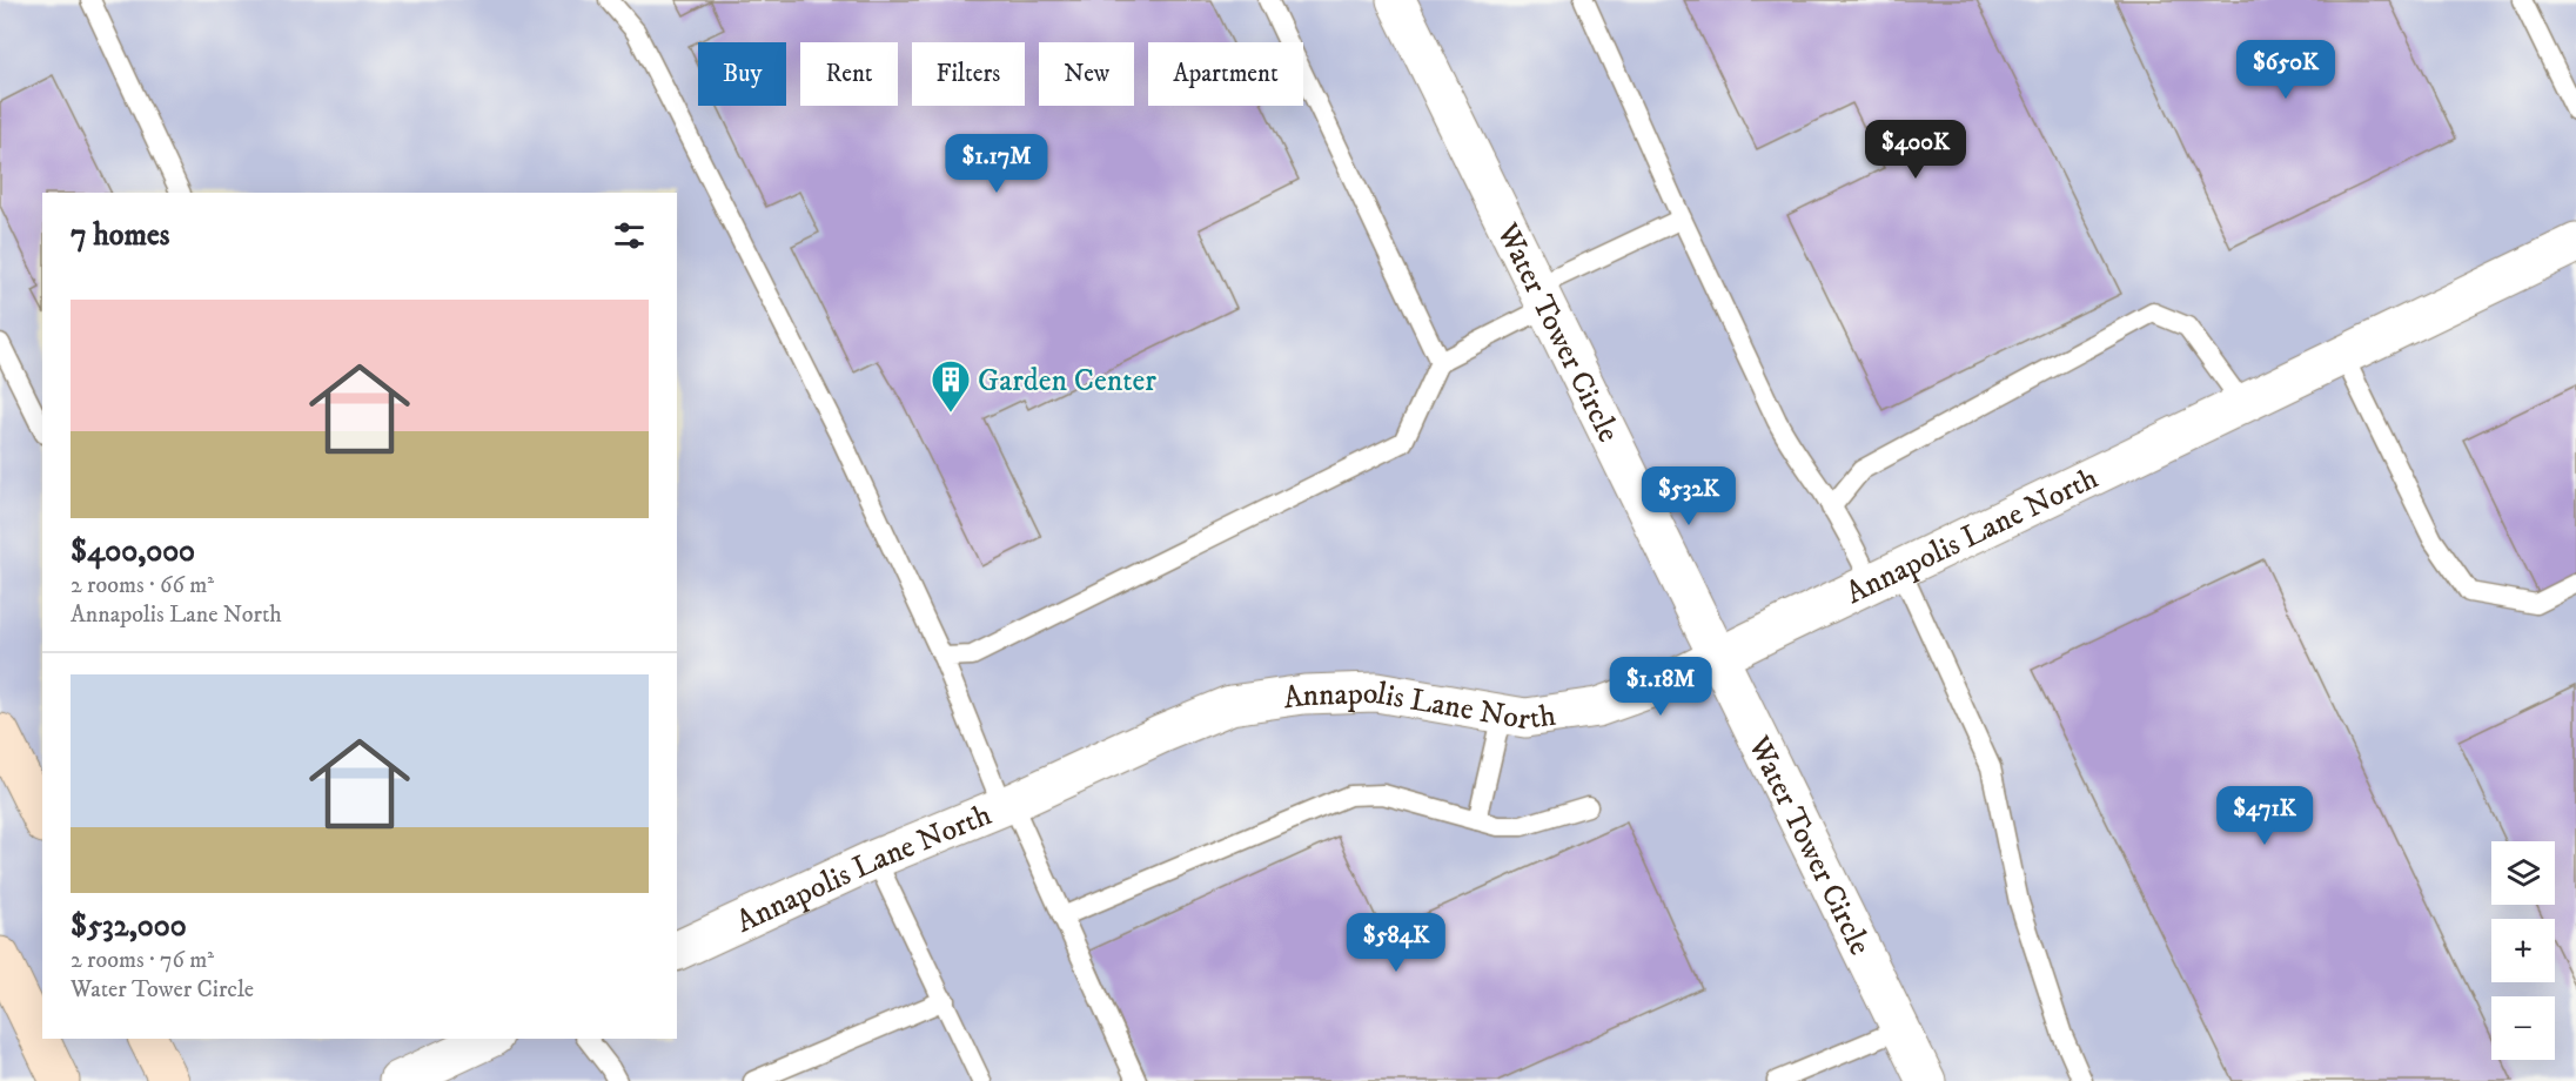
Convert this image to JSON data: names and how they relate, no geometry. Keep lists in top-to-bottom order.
{
  "streets": {
    "street": ["Water Tower Circle", "Annapolis Lane North"]
  },
  "crossings": [
    ["Water Tower Circle", "Annapolis Lane North"]
  ],
  "places": {
    "building": ["Garden Center"]
  },
  "page": {
    "price": [
      "$650K",
      "$400K",
      "$1.17M",
      "$532K",
      "$1.18M",
      "$471K",
      "$584K"
    ],
    "chip": [
      "Buy",
      "Rent",
      "Filters",
      "New",
      "Apartment"
    ],
    "heading": "7 homes",
    "list": [
      {
        "name": "$400,000",
        "note": "2 rooms · 66 m² · Annapolis Lane North"
      },
      {
        "name": "$532,000",
        "note": "2 rooms · 76 m² · Water Tower Circle"
      }
    ],
    "map_buttons": ["+", "−"]
  }
}
